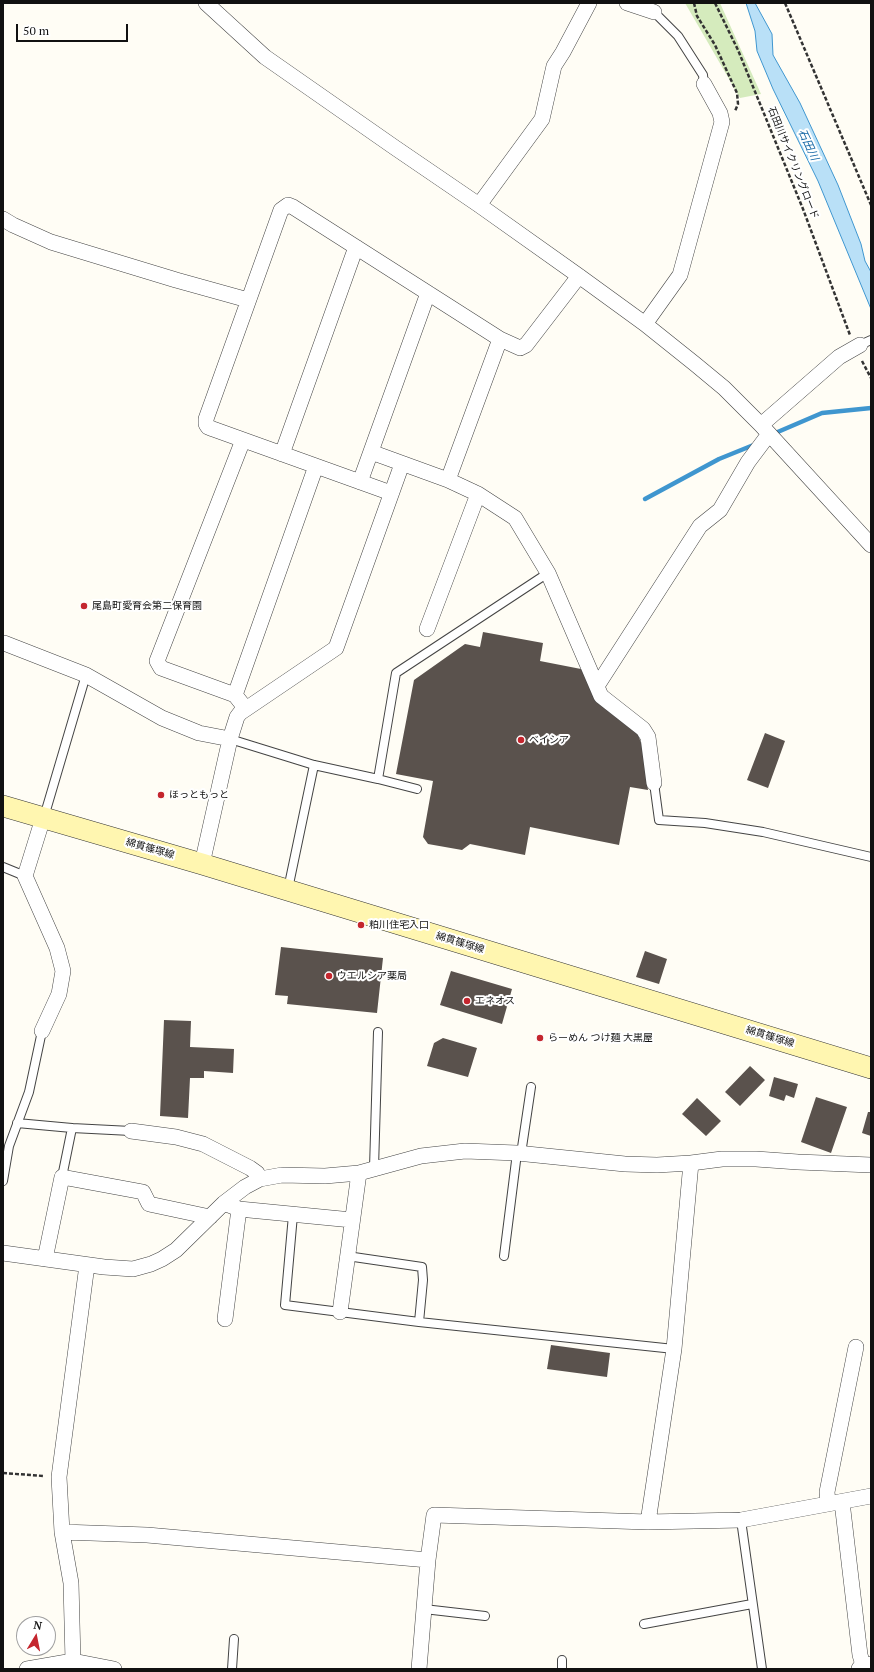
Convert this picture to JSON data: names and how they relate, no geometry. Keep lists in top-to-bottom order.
{
  "streets": {
    "main road": ["綿貫篠塚線"],
    "path": ["石田川サイクリングロード"]
  },
  "water": ["石田川"],
  "places": [
    "尾島町愛育会第二保育園",
    "ベイシア",
    "ほっともっと",
    "粕川住宅入口",
    "ウエルシア薬局",
    "エネオス",
    "らーめん つけ麺 大黒屋"
  ],
  "scale_bar": "50 m",
  "north": "top"
}
